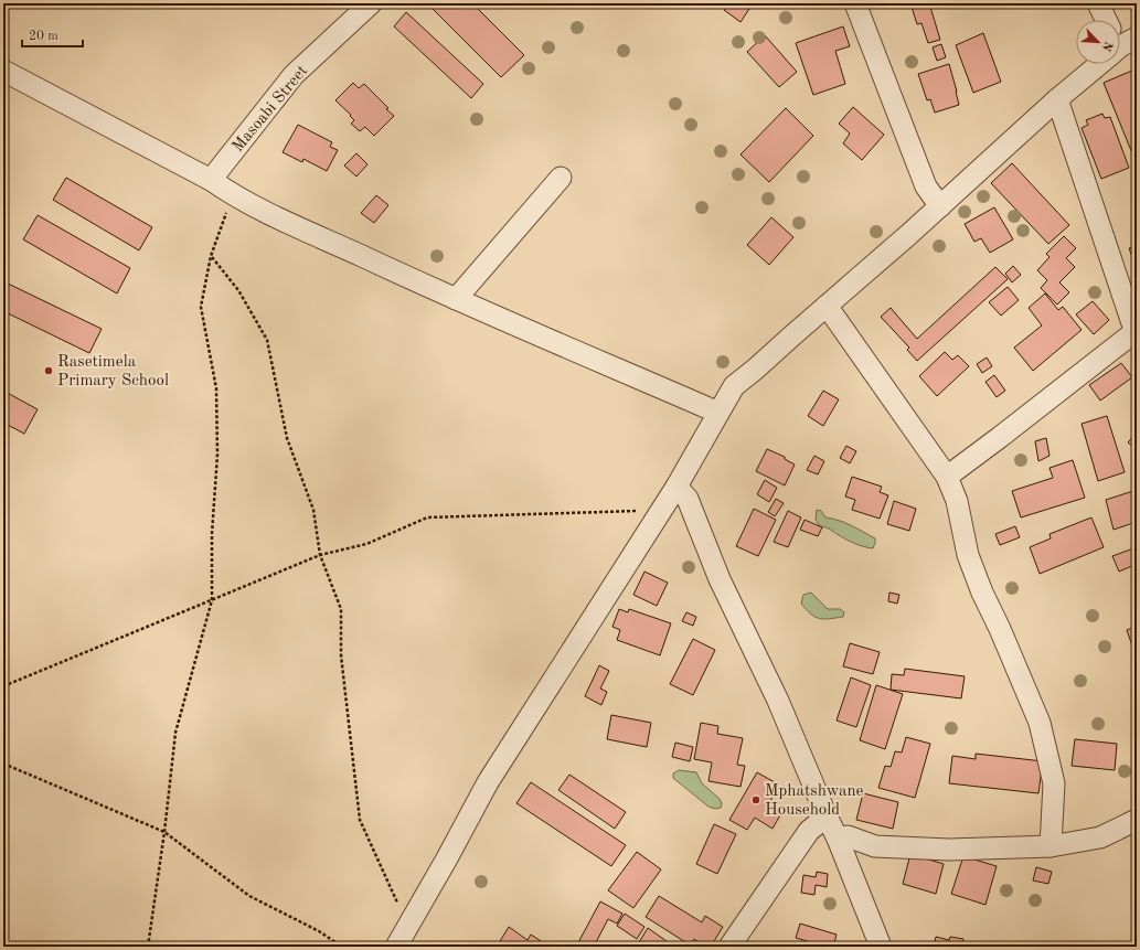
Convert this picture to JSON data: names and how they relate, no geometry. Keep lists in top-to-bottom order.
{
  "streets": {
    "street": ["Masoabi Street"]
  },
  "places": ["Rasetimela Primary School", "Mphatshwane Household"],
  "scale_bar": "20 m",
  "north": "bottom right"
}
